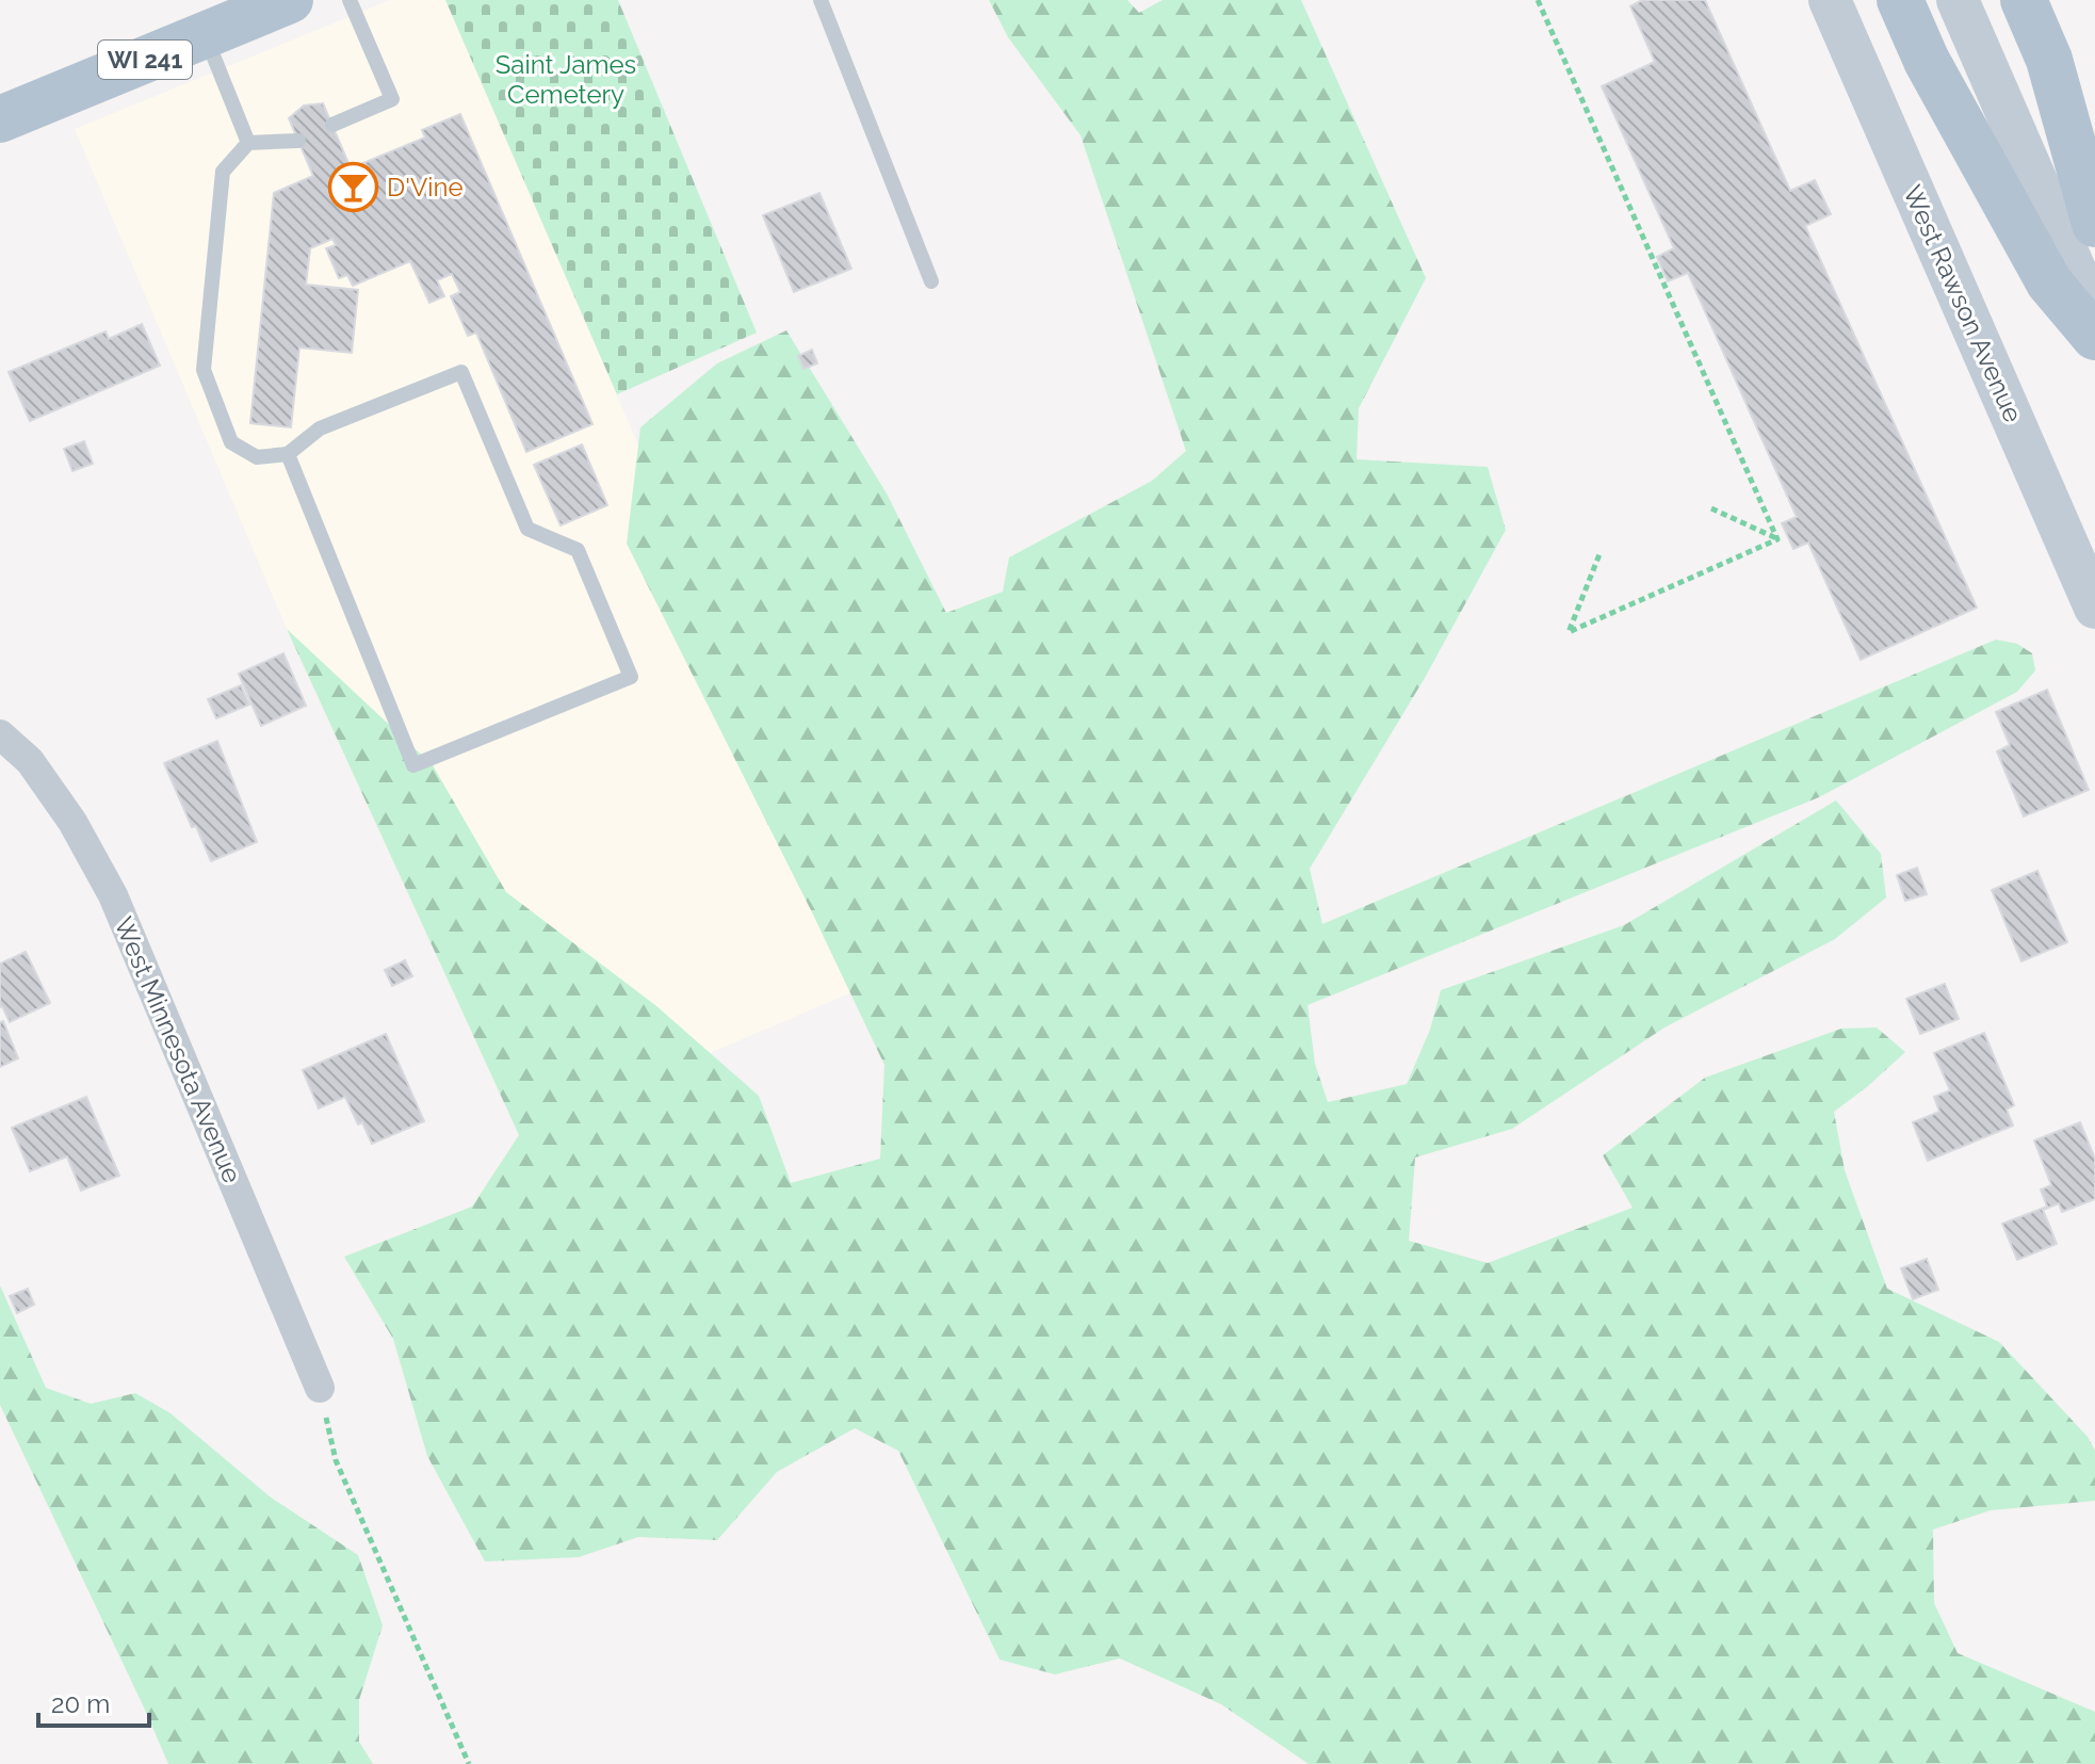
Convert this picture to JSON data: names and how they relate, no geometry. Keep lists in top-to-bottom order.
{
  "streets": {
    "main road": ["WI 241", "West Rawson Avenue"],
    "street": ["West Minnesota Avenue"]
  },
  "parks": ["Saint James Cemetery"],
  "places": {
    "bar": ["D'Vine"]
  },
  "scale_bar": "20 m"
}
